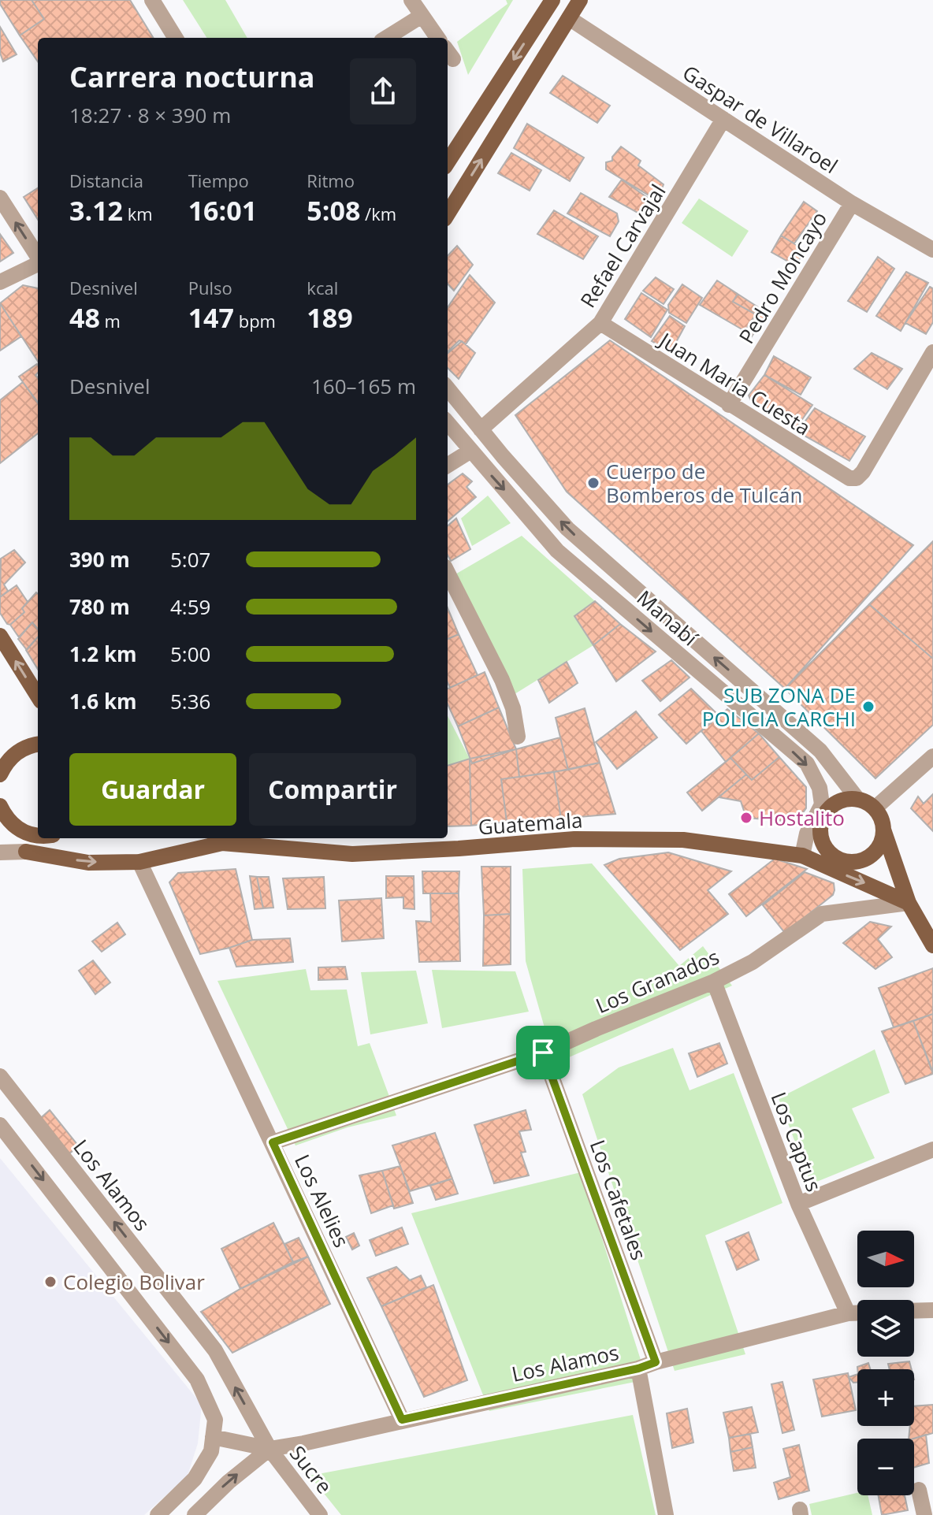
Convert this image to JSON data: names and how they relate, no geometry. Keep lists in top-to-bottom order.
{
  "streets": {
    "main road": ["Guatemala"],
    "street": [
      "Gaspar de Villaroel",
      "Refael Carvajal",
      "Pedro Moncayo",
      "Juan Maria Cuesta",
      "Manabí",
      "Los Granados",
      "Los Captus",
      "Los Alamos",
      "Los Cafetales",
      "Los Alelies",
      "Sucre"
    ]
  },
  "crossings": [
    ["Gaspar de Villaroel", "Refael Carvajal"],
    ["Gaspar de Villaroel", "Pedro Moncayo"],
    ["Refael Carvajal", "Juan Maria Cuesta"],
    ["Refael Carvajal", "Manabí"],
    ["Pedro Moncayo", "Juan Maria Cuesta"],
    ["Manabí", "Guatemala"],
    ["Guatemala", "Los Granados"],
    ["Guatemala", "Los Alelies"],
    ["Los Granados", "Los Captus"],
    ["Los Granados", "Los Cafetales"],
    ["Los Granados", "Los Alelies"],
    ["Los Captus", "Los Alamos"],
    ["Los Alamos", "Los Cafetales"],
    ["Los Alamos", "Los Alelies"],
    ["Los Alamos", "Sucre"]
  ],
  "places": [
    "Cuerpo de Bomberos de Tulcán",
    "SUB ZONA DE POLICIA CARCHI",
    "Hostalito",
    "Colegio Bolivar"
  ],
  "north": "right",
  "page": {
    "heading": ["Carrera nocturna", "18:27 · 8 × 390 m"],
    "stats": [
      ["Distancia", "3.12 km"],
      ["Tiempo", "16:01"],
      ["Ritmo", "5:08 /km"],
      ["Desnivel", "48 m"],
      ["Pulso", "147 bpm"],
      ["kcal", "189"]
    ],
    "chart": ["Desnivel", "160–165 m"],
    "list": [
      {
        "name": "390 m",
        "note": "5:07"
      },
      {
        "name": "780 m",
        "note": "4:59"
      },
      {
        "name": "1.2 km",
        "note": "5:00"
      },
      {
        "name": "1.6 km",
        "note": "5:36"
      }
    ],
    "buttons": ["Guardar", "Compartir"],
    "map_buttons": ["+", "−"]
  }
}
